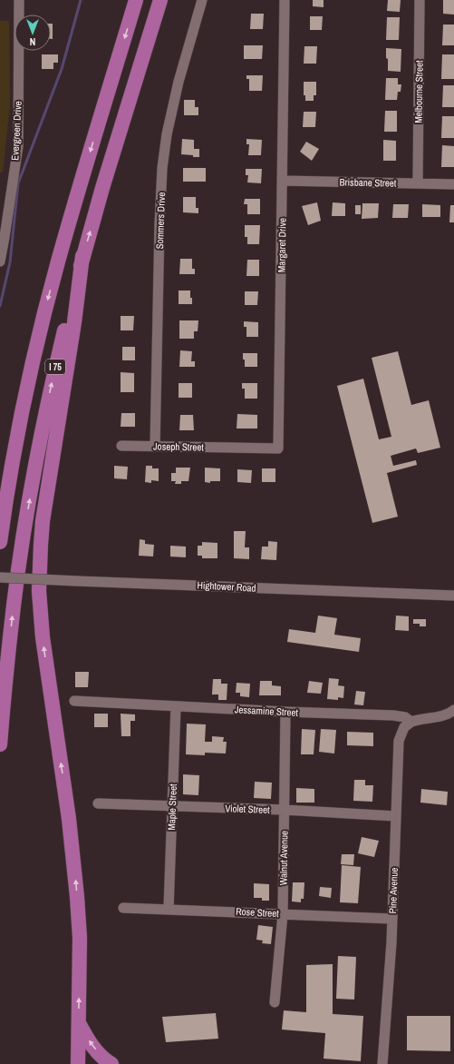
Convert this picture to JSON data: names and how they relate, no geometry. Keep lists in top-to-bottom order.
{
  "streets": {
    "highway": ["I 75"],
    "street": [
      "Melbourne Street",
      "Evergreen Drive",
      "Brisbane Street",
      "Sommers Drive",
      "Margaret Drive",
      "Joseph Street",
      "Hightower Road",
      "Jessamine Street",
      "Maple Street",
      "Violet Street",
      "Walnut Avenue",
      "Pine Avenue",
      "Rose Street"
    ]
  },
  "crossings": [
    ["Melbourne Street", "Brisbane Street"],
    ["Brisbane Street", "Margaret Drive"],
    ["Sommers Drive", "Joseph Street"],
    ["Margaret Drive", "Joseph Street"],
    ["Jessamine Street", "Maple Street"],
    ["Jessamine Street", "Walnut Avenue"],
    ["Jessamine Street", "Pine Avenue"],
    ["Maple Street", "Violet Street"],
    ["Maple Street", "Rose Street"],
    ["Violet Street", "Walnut Avenue"],
    ["Violet Street", "Pine Avenue"],
    ["Walnut Avenue", "Rose Street"],
    ["Pine Avenue", "Rose Street"]
  ],
  "north": "bottom"
}
